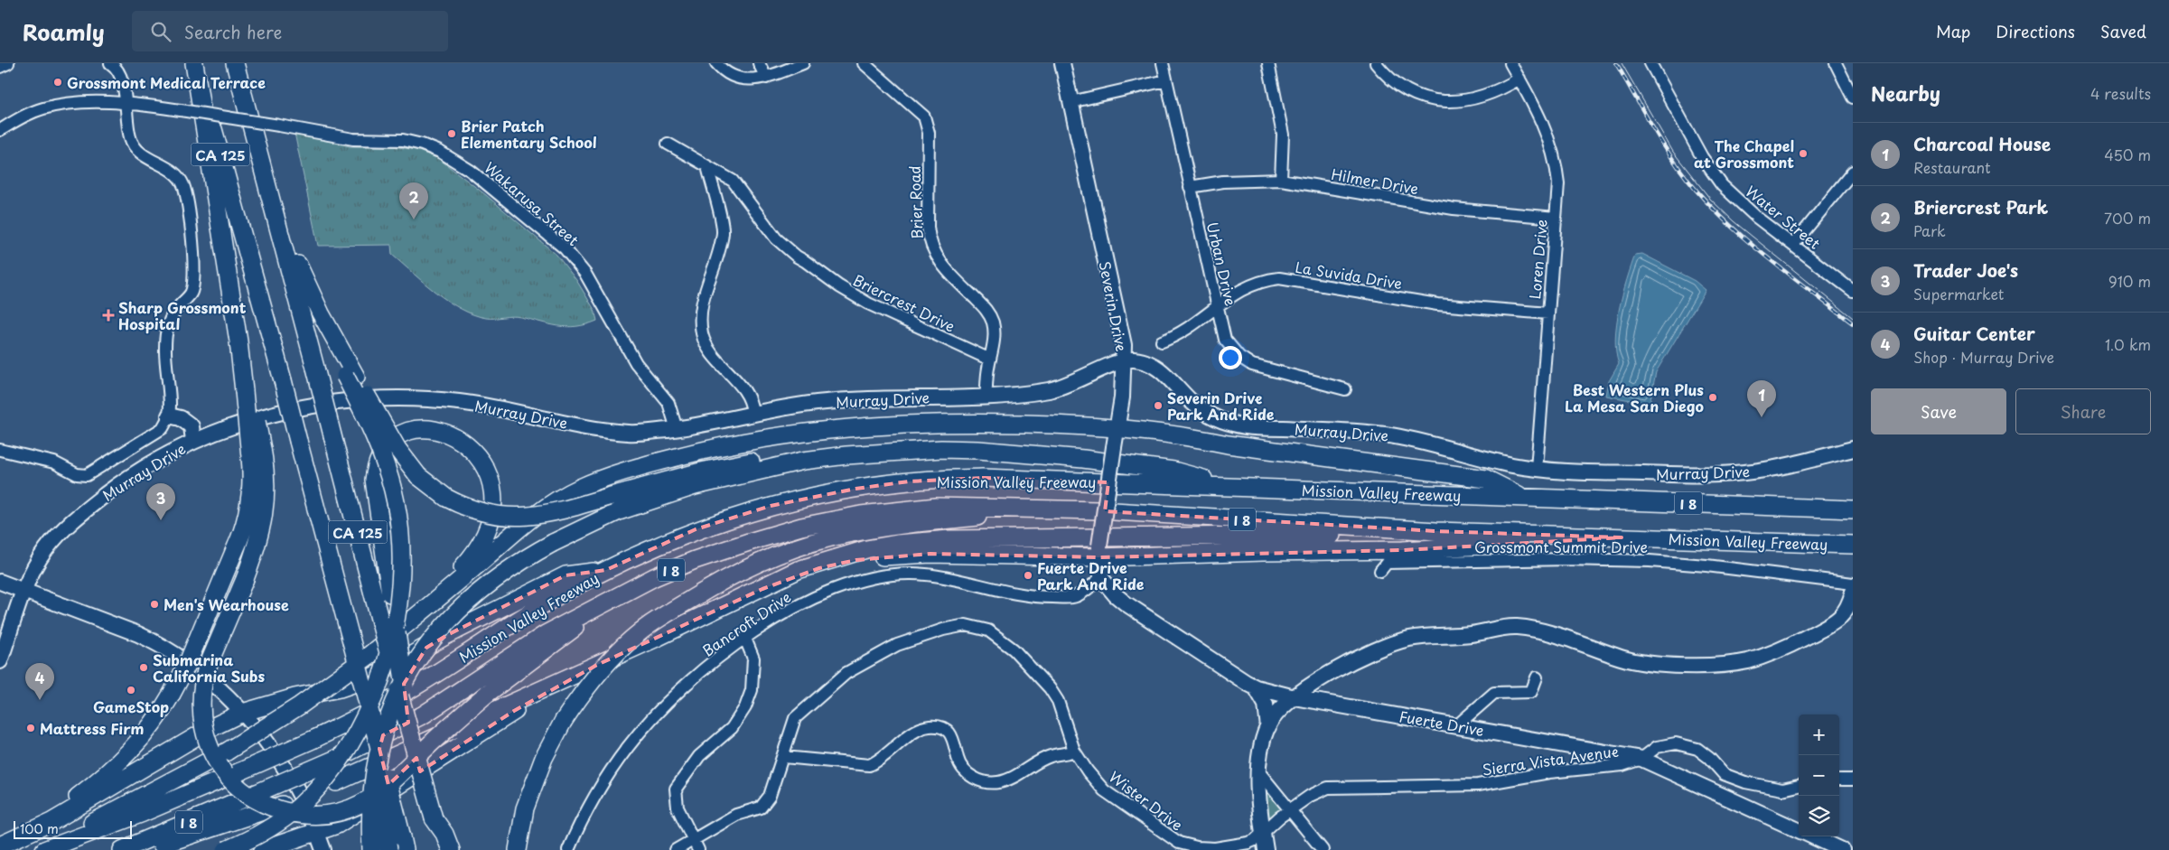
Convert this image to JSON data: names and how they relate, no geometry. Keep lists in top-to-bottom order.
{
  "streets": {
    "highway": ["CA 125", "Mission Valley Freeway", "I 8"],
    "main road": ["Severin Drive", "Murray Drive", "Fuerte Drive"],
    "street": [
      "Hilmer Drive",
      "Brier Road",
      "Wakarusa Street",
      "Water Street",
      "Loren Drive",
      "Urban Drive",
      "La Suvida Drive",
      "Briercrest Drive",
      "Grossmont Summit Drive",
      "Bancroft Drive",
      "Sierra Vista Avenue",
      "Wister Drive"
    ]
  },
  "crossings": [
    ["Hilmer Drive", "Loren Drive"],
    ["Hilmer Drive", "Urban Drive"],
    ["Brier Road", "Briercrest Drive"],
    ["Brier Road", "Murray Drive"],
    ["Wakarusa Street", "Murray Drive"],
    ["Loren Drive", "La Suvida Drive"],
    ["Loren Drive", "Murray Drive"],
    ["Urban Drive", "La Suvida Drive"],
    ["Severin Drive", "Murray Drive"],
    ["Severin Drive", "Bancroft Drive"],
    ["Severin Drive", "Fuerte Drive"],
    ["Bancroft Drive", "Fuerte Drive"],
    ["Fuerte Drive", "Sierra Vista Avenue"],
    ["Sierra Vista Avenue", "Wister Drive"]
  ],
  "places": {
    "other": [
      "Grossmont Medical Terrace",
      "Brier Patch Elementary School",
      "The Chapel at Grossmont",
      "Best Western Plus La Mesa San Diego",
      "Severin Drive Park And Ride",
      "Fuerte Drive Park And Ride",
      "Men's Wearhouse",
      "Submarina California Subs",
      "GameStop",
      "Mattress Firm"
    ],
    "health": ["Sharp Grossmont Hospital"]
  },
  "scale_bar": "100 m",
  "page": {
    "header": "Roamly",
    "search": "Search here",
    "nav": ["Map", "Directions", "Saved"],
    "heading": ["Nearby", "4 results"],
    "list": [
      {
        "mark": "1",
        "name": "Charcoal House",
        "note": "Restaurant",
        "value": "450 m"
      },
      {
        "mark": "2",
        "name": "Briercrest Park",
        "note": "Park",
        "value": "700 m"
      },
      {
        "mark": "3",
        "name": "Trader Joe's",
        "note": "Supermarket",
        "value": "910 m"
      },
      {
        "mark": "4",
        "name": "Guitar Center",
        "note": "Shop · Murray Drive",
        "value": "1.0 km"
      }
    ],
    "pins": [
      "2",
      "1",
      "3",
      "4"
    ],
    "buttons": ["Save", "Share"],
    "map_buttons": ["+", "−"],
    "scale": "100 m"
  }
}
